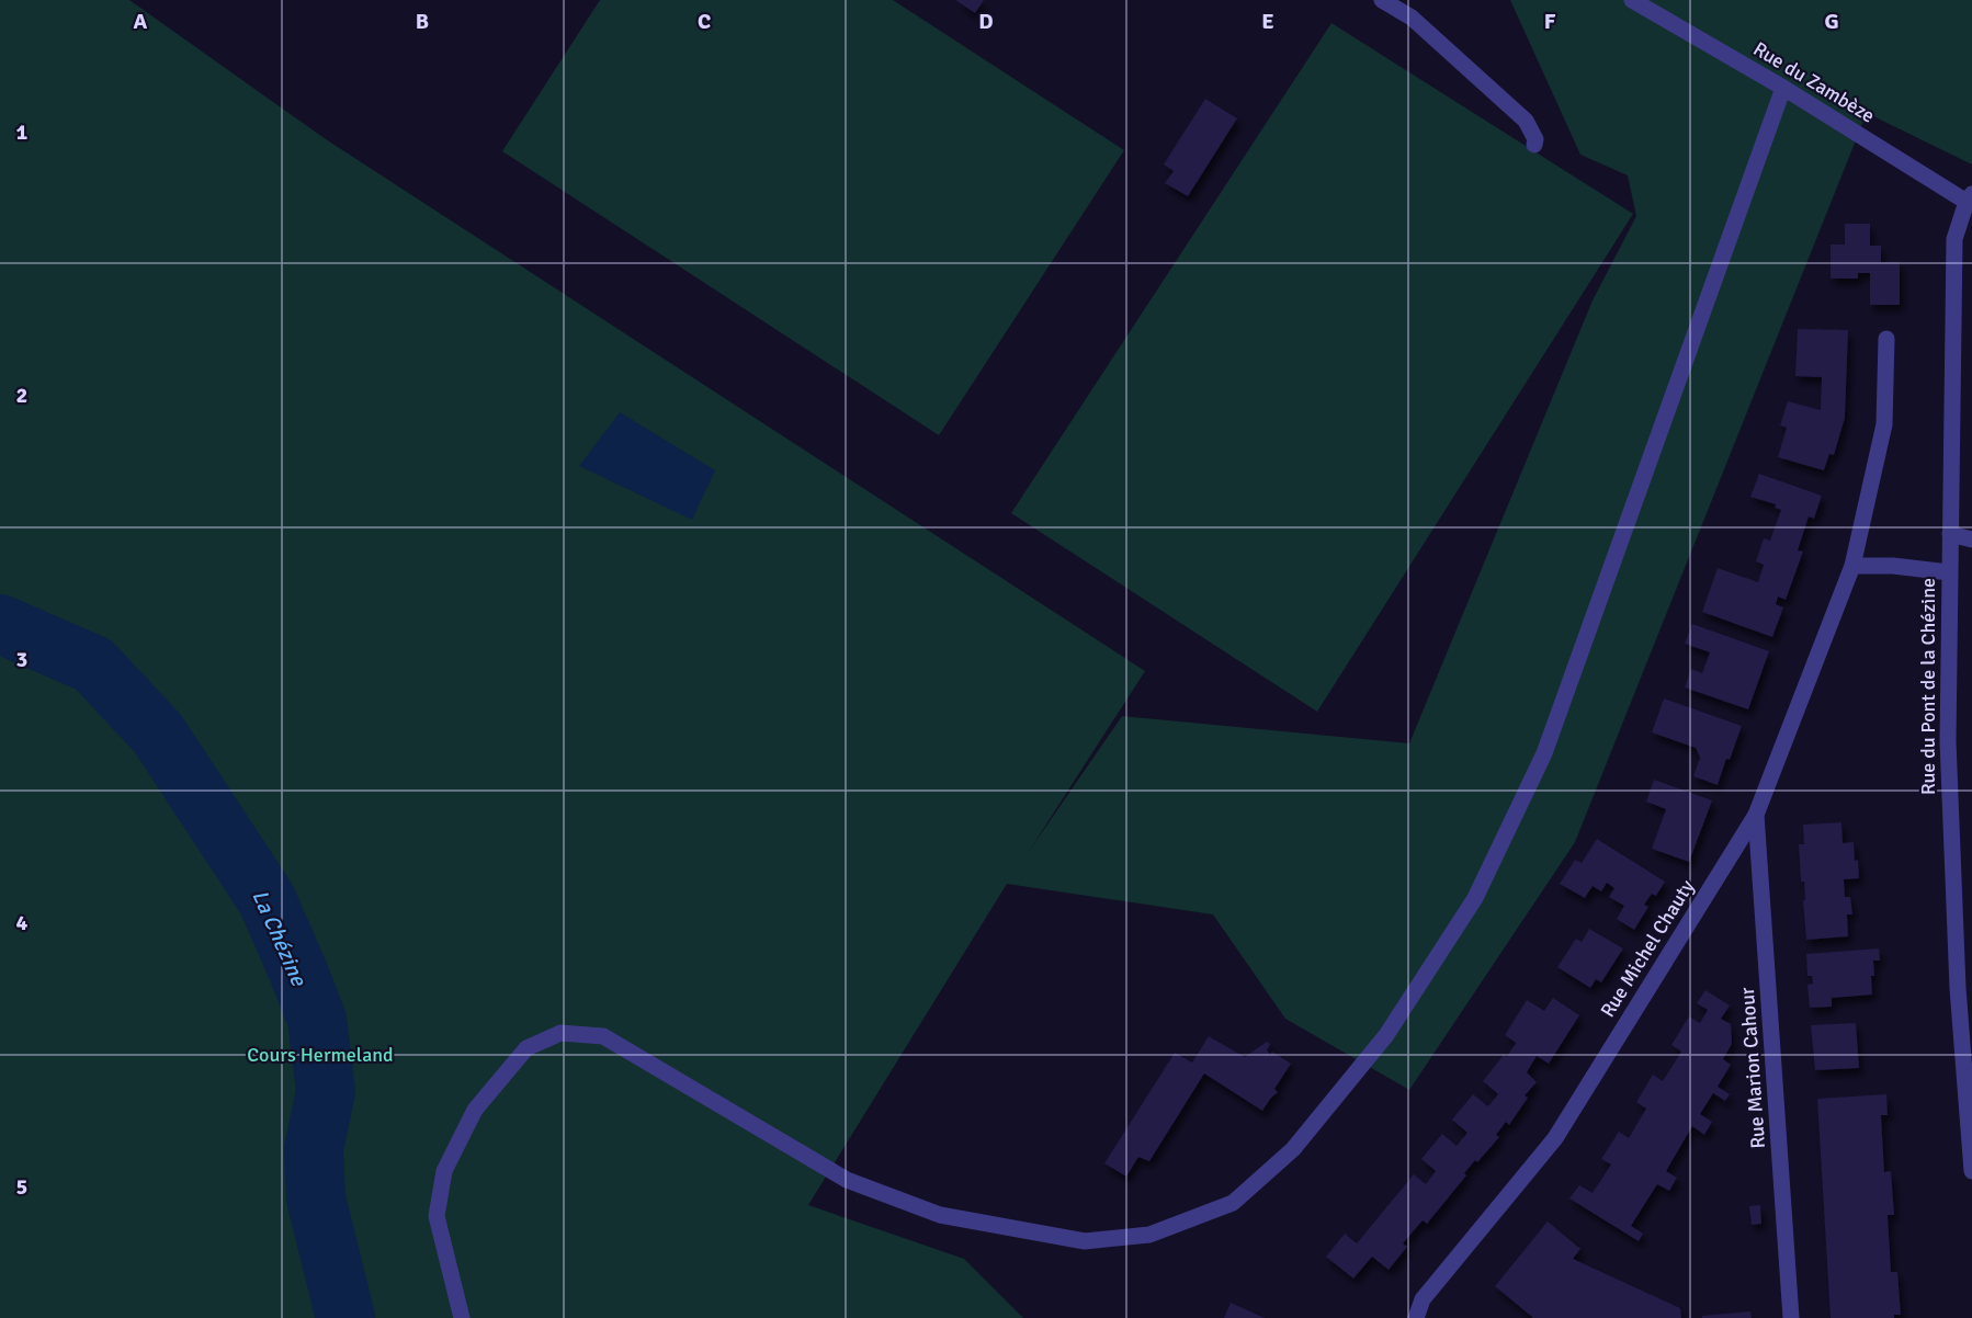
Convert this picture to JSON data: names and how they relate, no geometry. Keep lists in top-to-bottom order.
{
  "streets": {
    "street": [
      "Rue du Zambèze",
      "Rue du Pont de la Chézine",
      "Rue Michel Chauty",
      "Rue Marion Cahour"
    ]
  },
  "crossings": [
    ["Rue du Zambèze", "Rue du Pont de la Chézine"],
    ["Rue Michel Chauty", "Rue Marion Cahour"]
  ],
  "water": ["La Chézine"],
  "parks": ["Cours Hermeland"],
  "grid": {
    "columns": [
      "A",
      "B",
      "C",
      "D",
      "E",
      "F",
      "G"
    ],
    "rows": [
      "1",
      "2",
      "3",
      "4",
      "5"
    ]
  }
}
